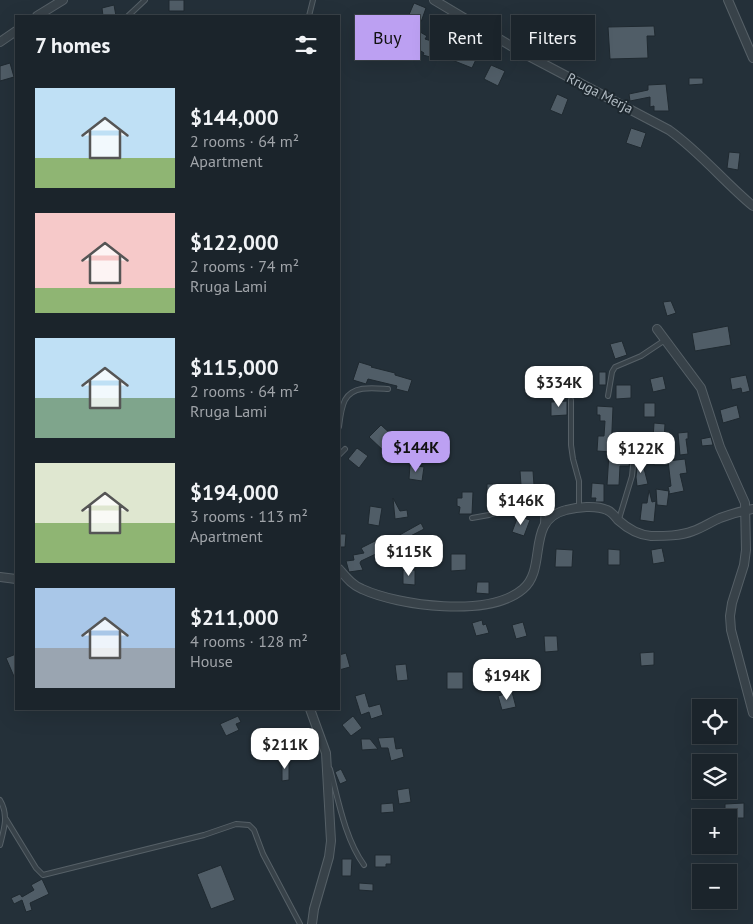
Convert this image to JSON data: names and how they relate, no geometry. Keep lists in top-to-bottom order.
{
  "streets": {
    "street": ["Rruga Merja"]
  },
  "page": {
    "chip": ["Buy", "Rent", "Filters"],
    "heading": "7 homes",
    "list": [
      {
        "name": "$144,000",
        "note": "2 rooms · 64 m² · Apartment"
      },
      {
        "name": "$122,000",
        "note": "2 rooms · 74 m² · Rruga Lami"
      },
      {
        "name": "$115,000",
        "note": "2 rooms · 64 m² · Rruga Lami"
      },
      {
        "name": "$194,000",
        "note": "3 rooms · 113 m² · Apartment"
      },
      {
        "name": "$211,000",
        "note": "4 rooms · 128 m² · House"
      }
    ],
    "price": [
      "$334K",
      "$144K",
      "$122K",
      "$146K",
      "$115K",
      "$194K",
      "$211K"
    ],
    "map_buttons": ["+", "−"]
  }
}
